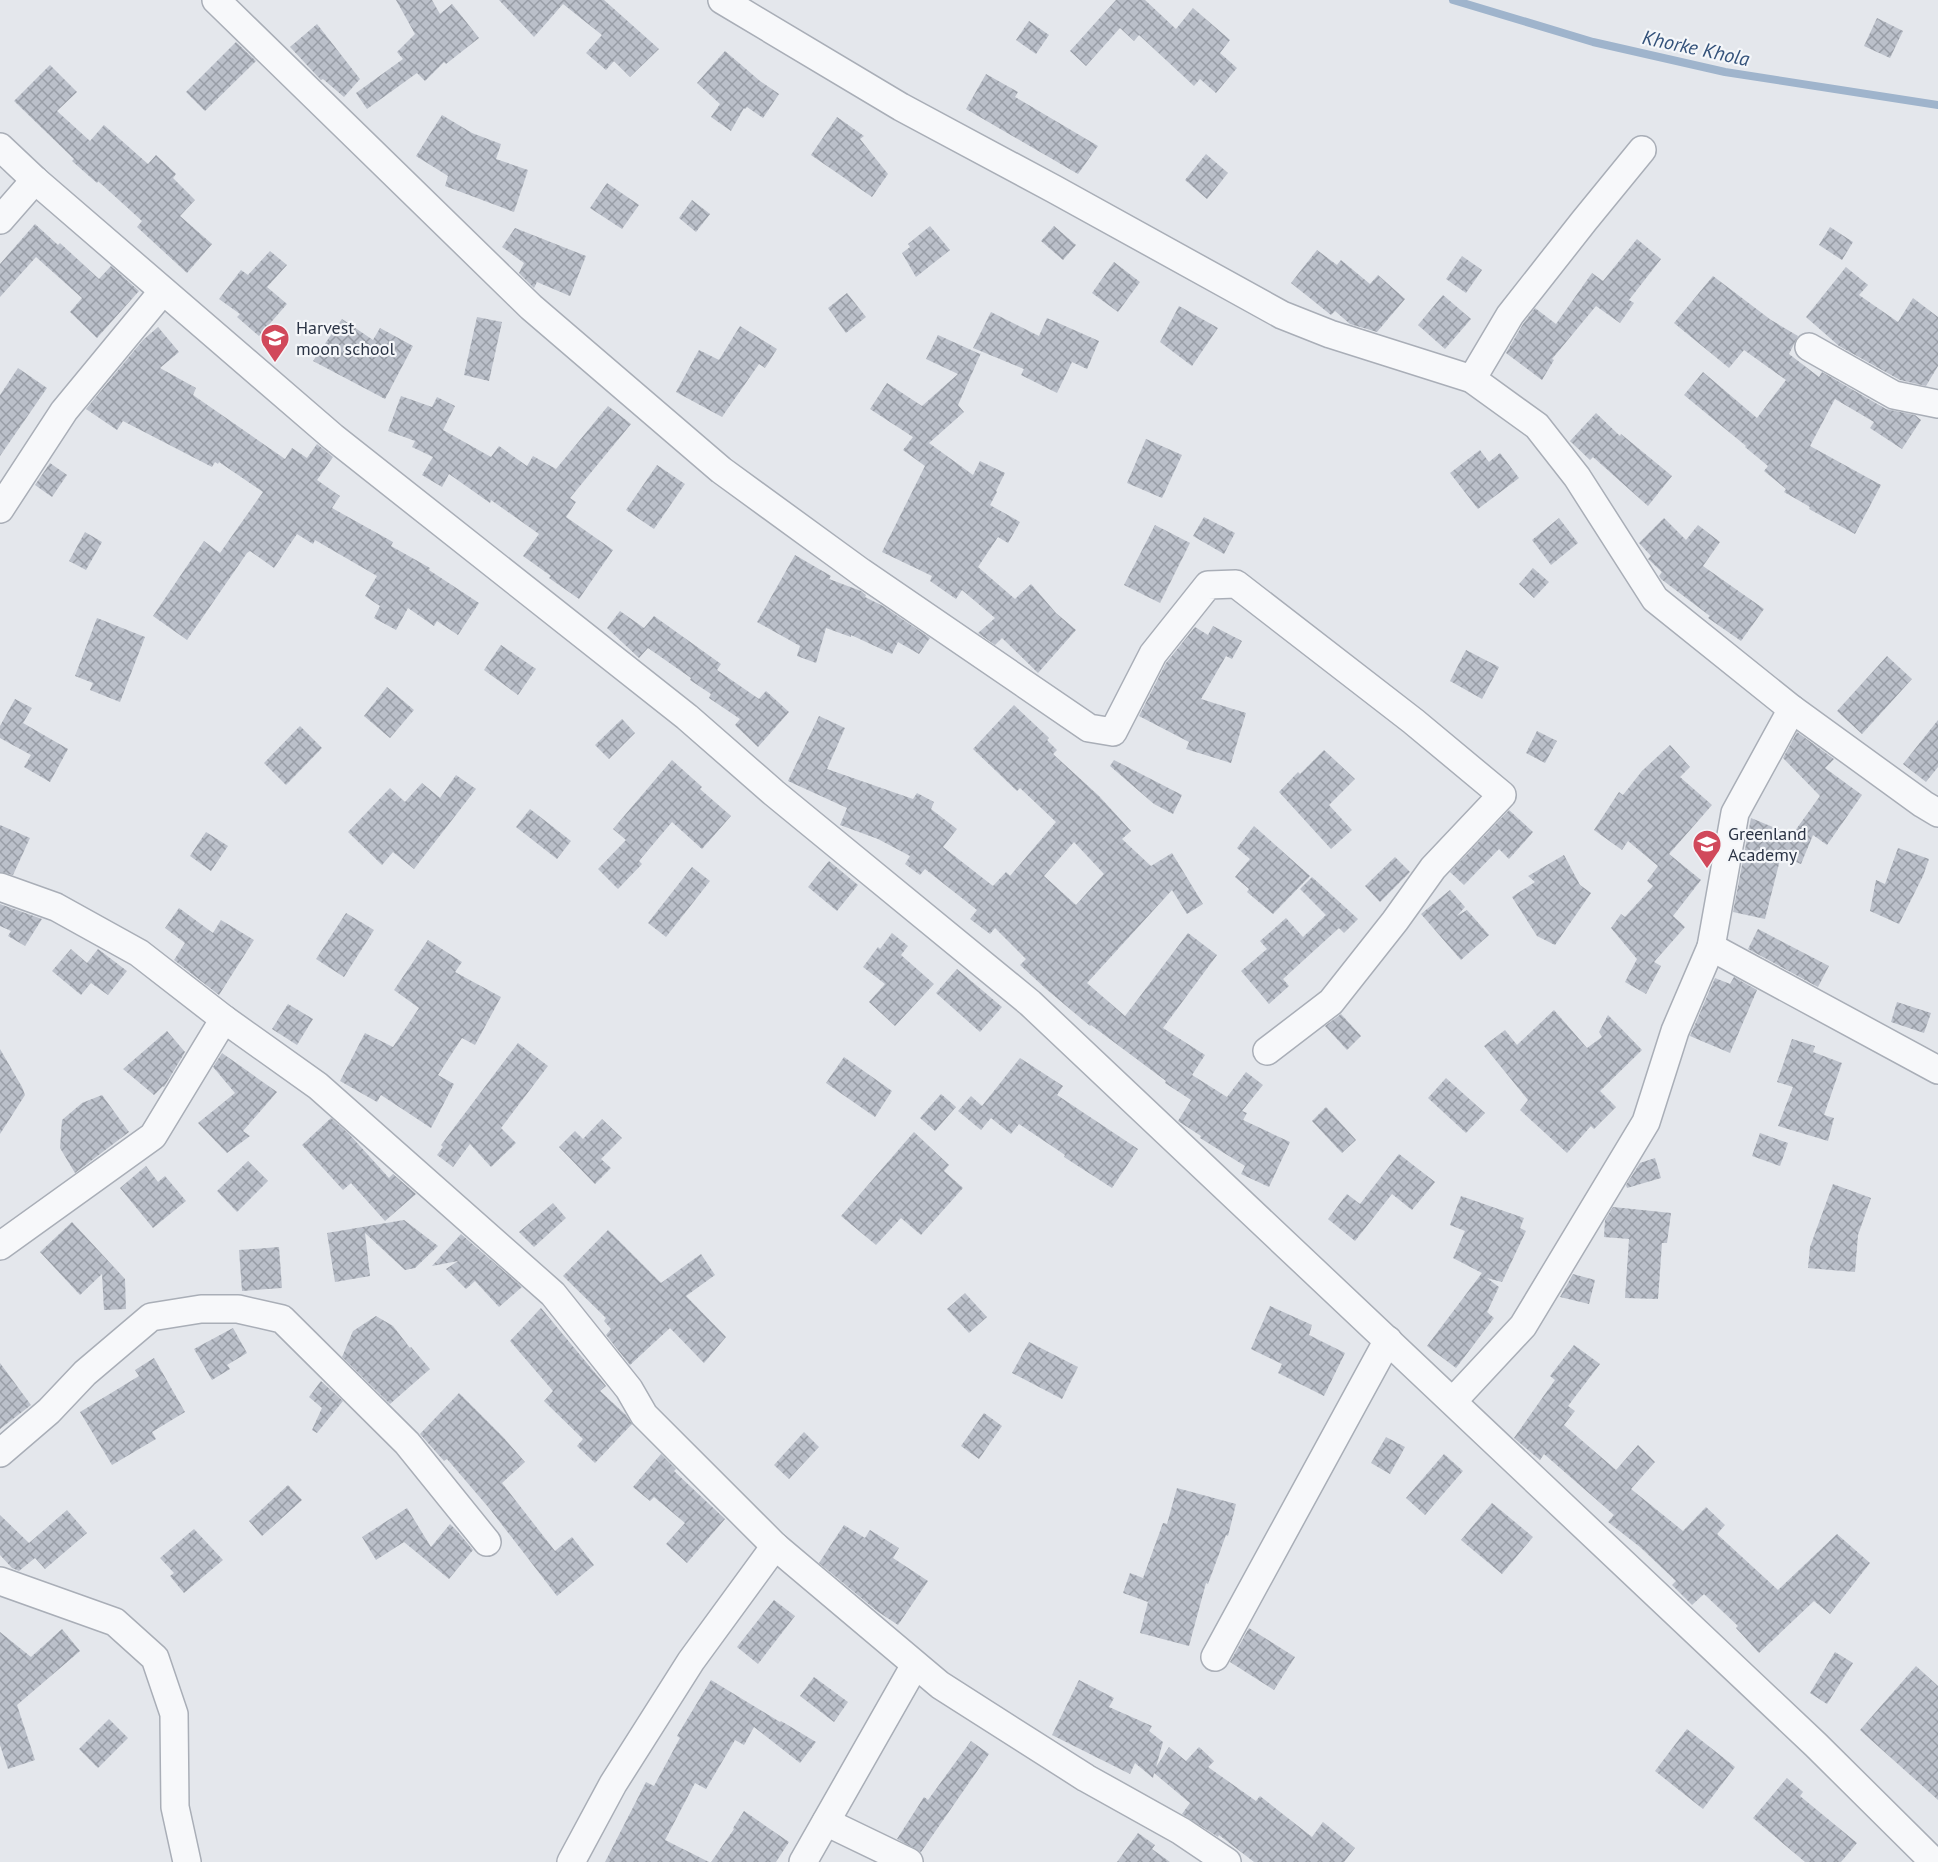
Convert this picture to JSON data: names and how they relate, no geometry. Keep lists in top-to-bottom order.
{
  "water": ["Khorke Khola"],
  "places": {
    "school or university": ["Harvest moon school", "Greenland Academy"]
  }
}
